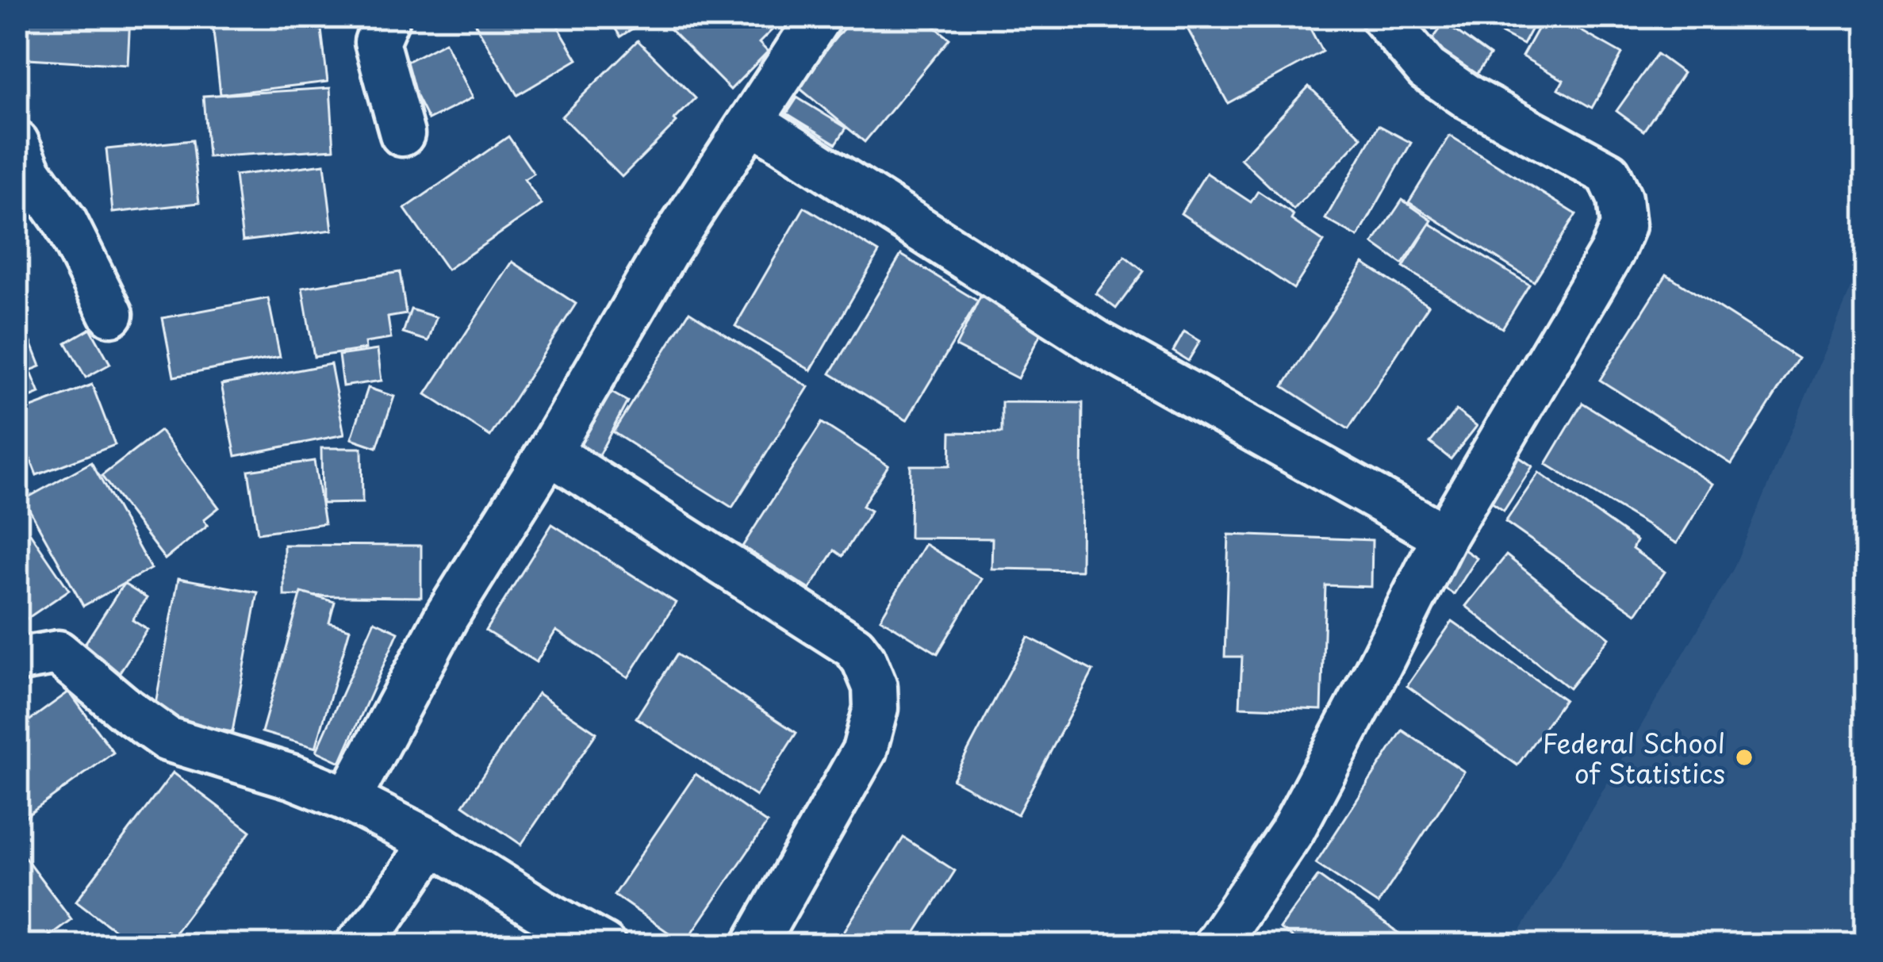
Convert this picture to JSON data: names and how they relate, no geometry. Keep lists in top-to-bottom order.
{
  "places": ["Federal School of Statistics"]
}
